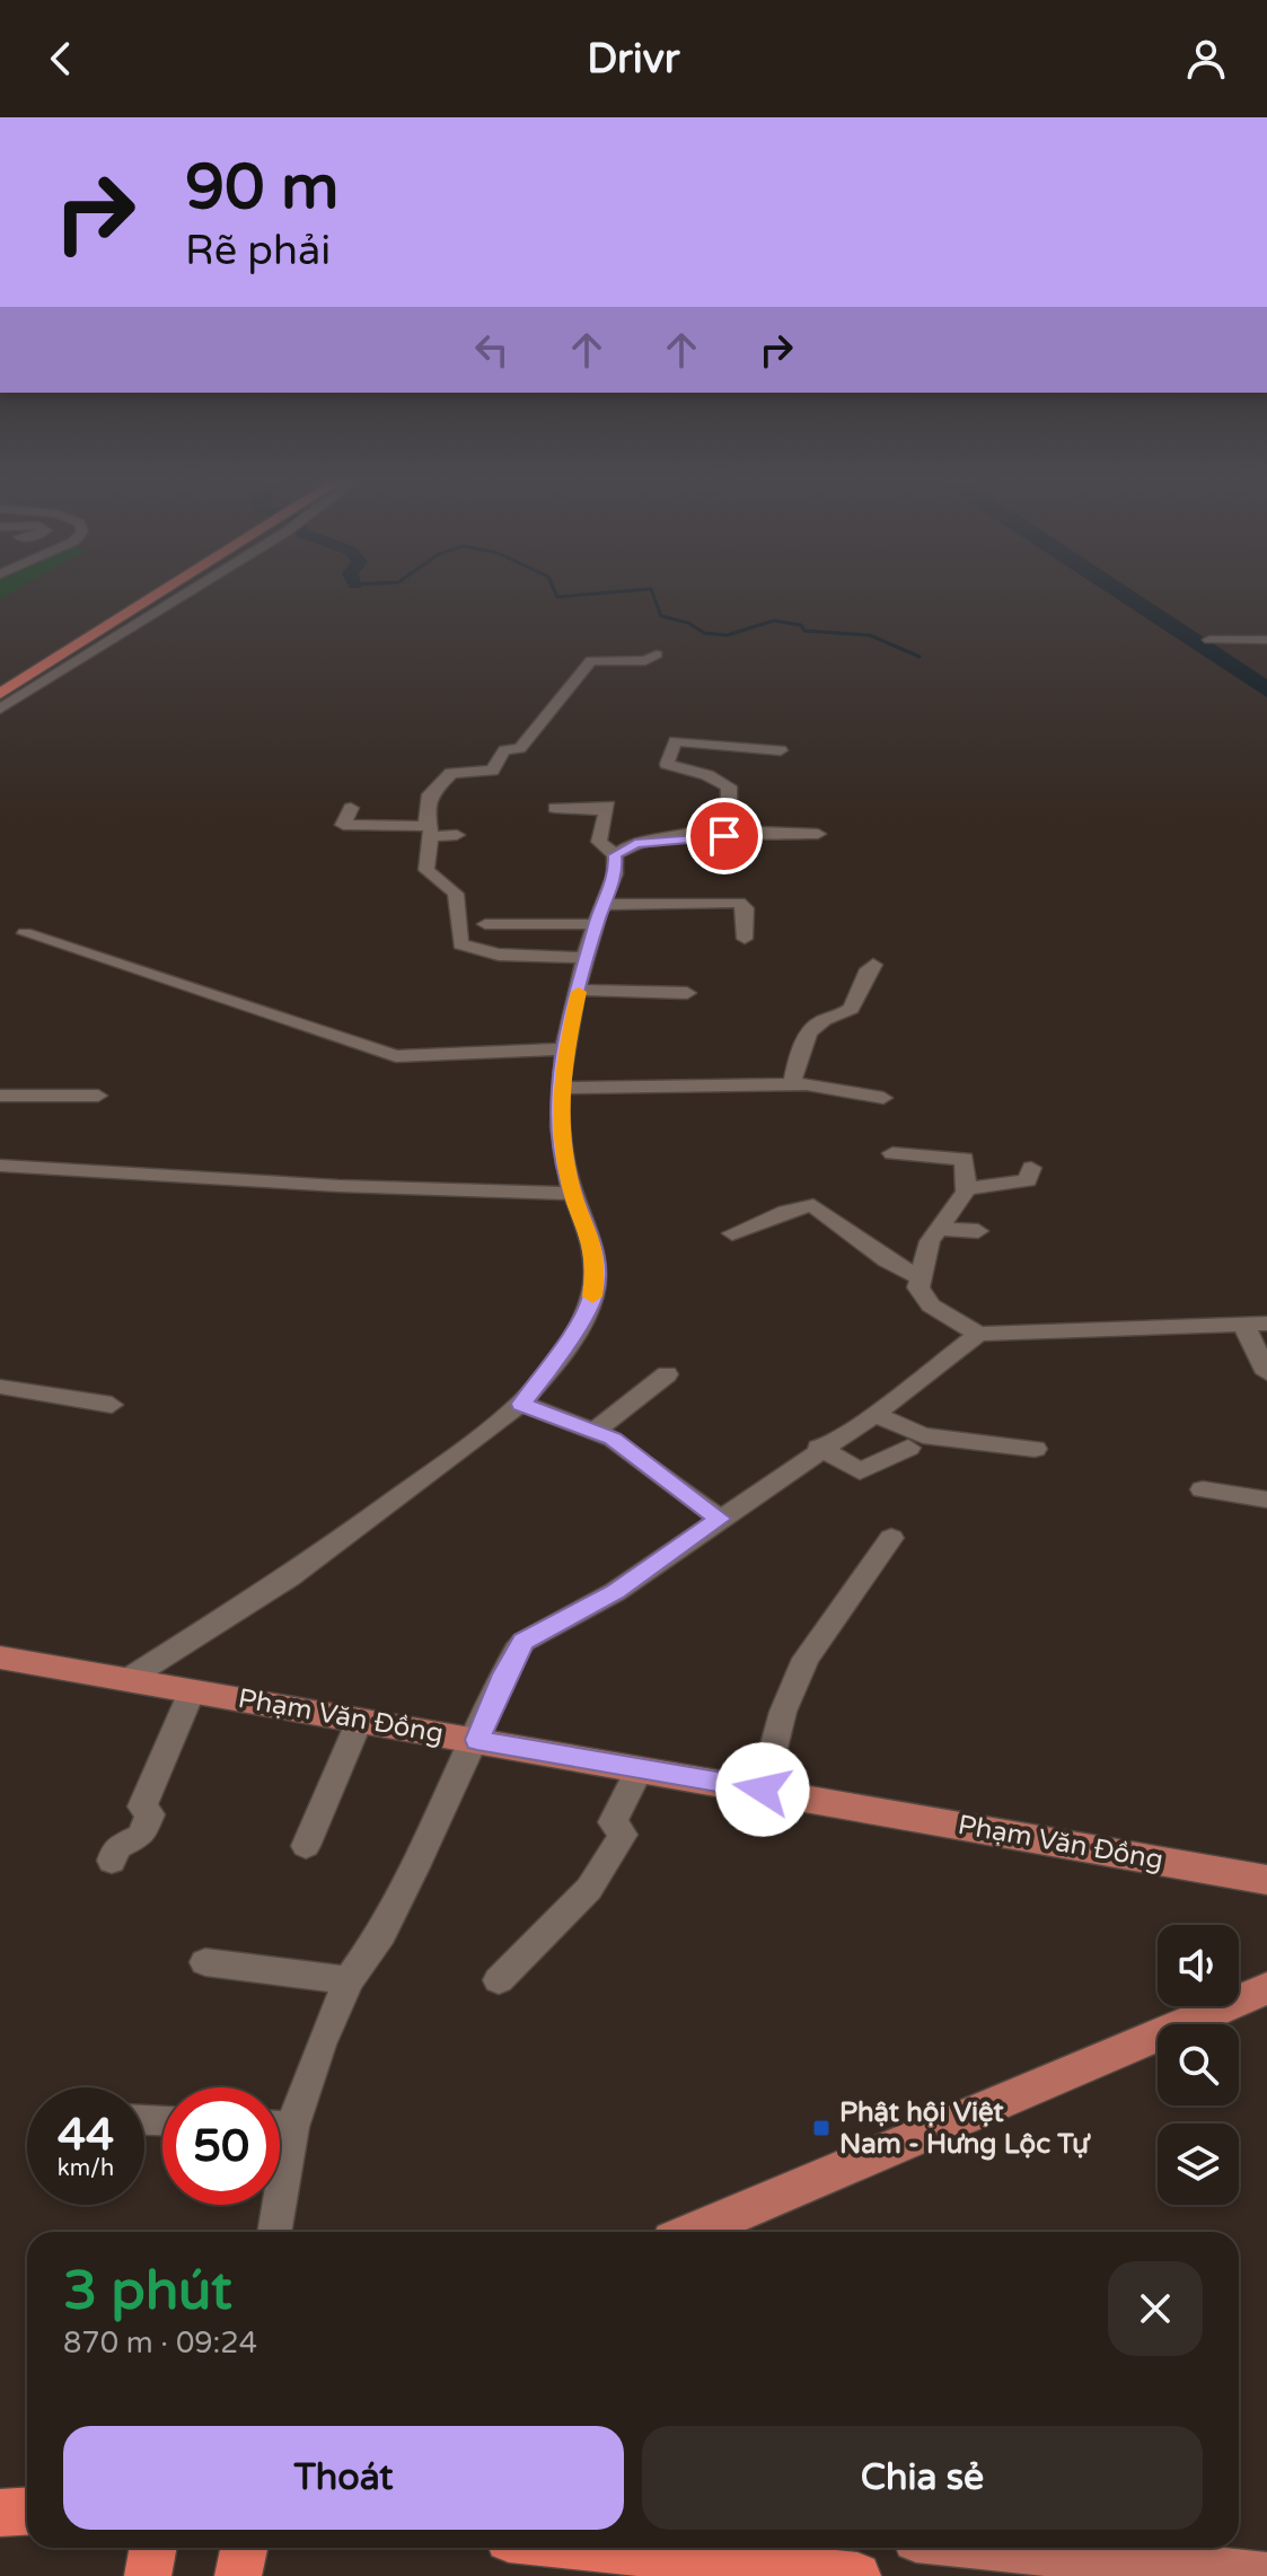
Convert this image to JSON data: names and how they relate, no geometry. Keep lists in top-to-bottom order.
{
  "streets": {
    "main road": ["Phạm Văn Đồng"]
  },
  "places": {
    "transit": ["Phật hội Việt Nam - Hưng Lộc Tự"]
  },
  "page": {
    "header": "Drivr",
    "turn": ["90 m", "Rẽ phải"],
    "speed": "44 km/h",
    "limit": "50",
    "heading": ["3 phút", "870 m · 09:24"],
    "buttons": ["Thoát", "Chia sẻ"]
  }
}
